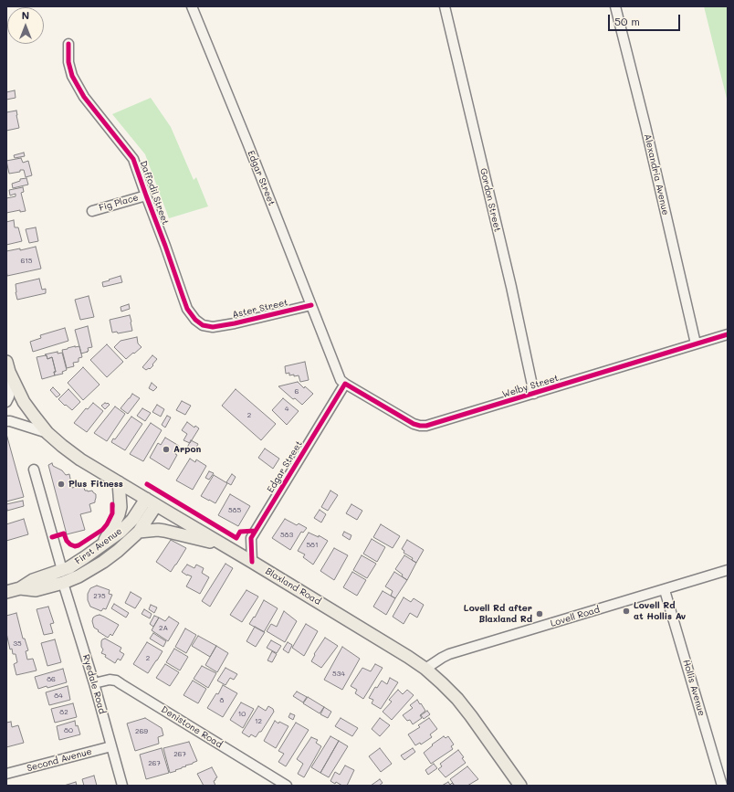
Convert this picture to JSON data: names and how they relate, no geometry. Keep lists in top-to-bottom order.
{
  "streets": {
    "main road": ["First Avenue", "Blaxland Road"],
    "street": [
      "Alexandria Avenue",
      "Edgar Street",
      "Daffodil Street",
      "Gordon Street",
      "Fig Place",
      "Aster Street",
      "Welby Street",
      "Lovell Road",
      "Ryedale Road",
      "Hollis Avenue",
      "Denistone Road",
      "Second Avenue"
    ]
  },
  "crossings": [
    ["Alexandria Avenue", "Welby Street"],
    ["Edgar Street", "Aster Street"],
    ["Edgar Street", "Welby Street"],
    ["Edgar Street", "Blaxland Road"],
    ["Daffodil Street", "Fig Place"],
    ["Daffodil Street", "Aster Street"],
    ["Gordon Street", "Welby Street"],
    ["First Avenue", "Blaxland Road"],
    ["First Avenue", "Ryedale Road"],
    ["Blaxland Road", "Lovell Road"],
    ["Lovell Road", "Hollis Avenue"],
    ["Ryedale Road", "Denistone Road"],
    ["Ryedale Road", "Second Avenue"]
  ],
  "places": [
    "Arpon",
    "Plus Fitness",
    "Lovell Rd at Hollis Av",
    "Lovell Rd after Blaxland Rd"
  ],
  "house_numbers": [
    "615",
    "6",
    "4",
    "2",
    "585",
    "583",
    "581",
    "275",
    "2A",
    "35",
    "2",
    "534",
    "86",
    "84",
    "8",
    "82",
    "10",
    "12",
    "80",
    "269",
    "267",
    "267"
  ],
  "scale_bar": "50 m",
  "north": "top"
}
